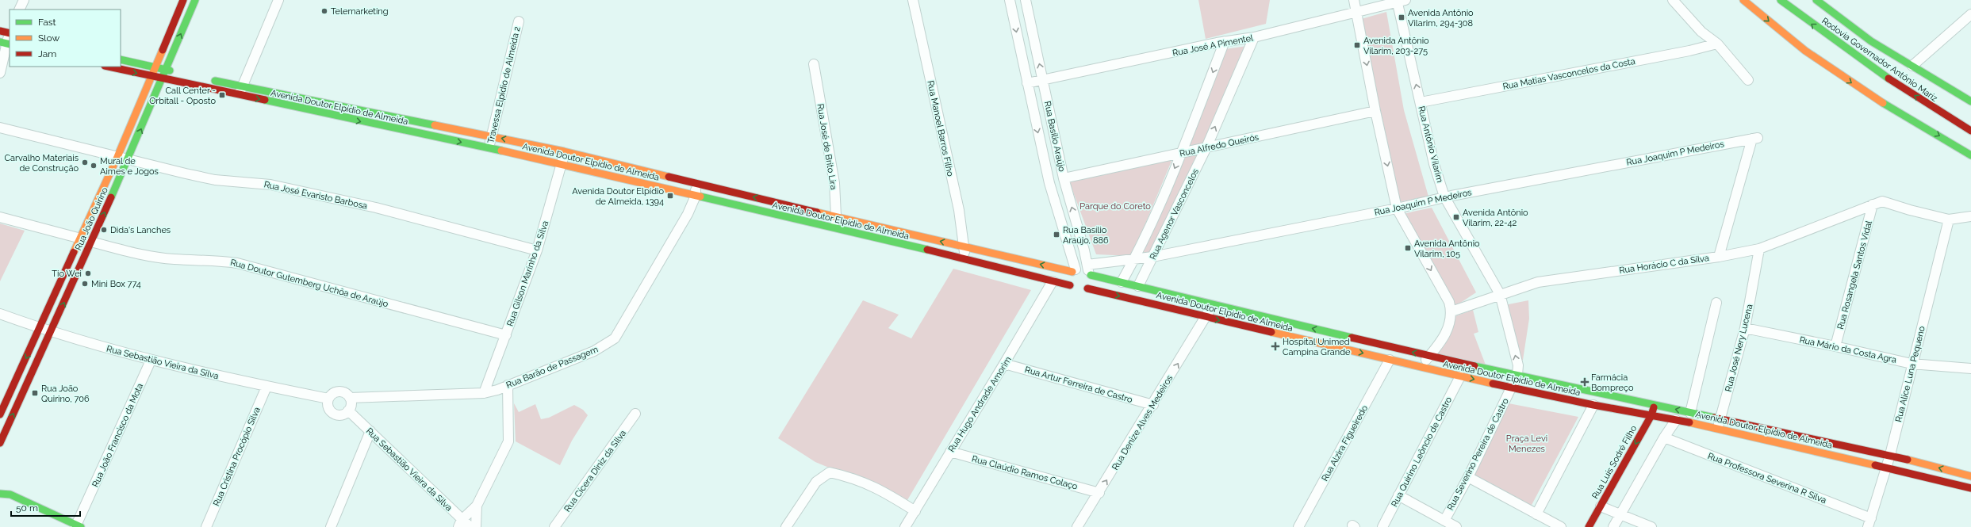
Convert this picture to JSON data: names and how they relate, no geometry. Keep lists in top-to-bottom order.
{
  "streets": {
    "main road": [
      "Rodovia Governador Antônio Mariz",
      "Avenida Doutor Elpídio de Almeida",
      "Rua João Quirino",
      "Rua Luís Sodré Filho"
    ],
    "street": [
      "Rua José A Pimentel",
      "Rua Matias Vasconcelos da Costa",
      "Travessa Elpidio de Almeida 2",
      "Rua Manoel Barros Filho",
      "Rua Basílio Araújo",
      "Rua Antônio Vilarim",
      "Rua Alfredo Queirós",
      "Rua José de Brito Lira",
      "Rua Joaquim P Medeiros",
      "Rua José Evaristo Barbosa",
      "Rua Agenor Vasconcelos",
      "Rua Horácio C da Silva",
      "Rua Gilson Marinho da Silva",
      "Rua Rosangela Santos Vidal",
      "Rua Doutor Gutemberg Uchôa de Araújo",
      "Rua José Nery Lucena",
      "Rua Mário da Costa Agra",
      "Rua Sebastião Vieira da Silva",
      "Rua Barão de Passagem",
      "Rua Alice Luna Pequeno",
      "Rua Artur Ferreira de Castro",
      "Rua Hugo Andrade Amorim",
      "Rua Denize Alves Medeiros",
      "Rua João Francisco da Mota",
      "Rua Alzira Figueiredo",
      "Rua Quirino Leôncio de Castro",
      "Rua Severino Pereira de Castro",
      "Rua Cristina Procópio Silva",
      "Rua Cícera Diniz da SIlva",
      "Rua Claúdio Ramos Colaço",
      "Rua Professora Severina R Silva"
    ]
  },
  "crossings": [
    ["Rua José A Pimentel", "Rua Basílio Araújo"],
    ["Rua José A Pimentel", "Rua Antônio Vilarim"],
    ["Rua José A Pimentel", "Rua Agenor Vasconcelos"],
    ["Rua Matias Vasconcelos da Costa", "Rua Antônio Vilarim"],
    ["Travessa Elpidio de Almeida 2", "Avenida Doutor Elpídio de Almeida"],
    ["Avenida Doutor Elpídio de Almeida", "Rua Manoel Barros Filho"],
    ["Avenida Doutor Elpídio de Almeida", "Rua Basílio Araújo"],
    ["Avenida Doutor Elpídio de Almeida", "Rua Antônio Vilarim"],
    ["Avenida Doutor Elpídio de Almeida", "Rua José de Brito Lira"],
    ["Avenida Doutor Elpídio de Almeida", "Rua Joaquim P Medeiros"],
    ["Avenida Doutor Elpídio de Almeida", "Rua Agenor Vasconcelos"],
    ["Avenida Doutor Elpídio de Almeida", "Rua João Quirino"],
    ["Avenida Doutor Elpídio de Almeida", "Rua Gilson Marinho da Silva"],
    ["Avenida Doutor Elpídio de Almeida", "Rua José Nery Lucena"],
    ["Avenida Doutor Elpídio de Almeida", "Rua Barão de Passagem"],
    ["Avenida Doutor Elpídio de Almeida", "Rua Alice Luna Pequeno"],
    ["Avenida Doutor Elpídio de Almeida", "Rua Hugo Andrade Amorim"],
    ["Avenida Doutor Elpídio de Almeida", "Rua Denize Alves Medeiros"],
    ["Avenida Doutor Elpídio de Almeida", "Rua Alzira Figueiredo"],
    ["Avenida Doutor Elpídio de Almeida", "Rua Quirino Leôncio de Castro"],
    ["Avenida Doutor Elpídio de Almeida", "Rua Severino Pereira de Castro"],
    ["Avenida Doutor Elpídio de Almeida", "Rua Luís Sodré Filho"],
    ["Rua Basílio Araújo", "Rua Alfredo Queirós"],
    ["Rua Basílio Araújo", "Rua Joaquim P Medeiros"],
    ["Rua Antônio Vilarim", "Rua Joaquim P Medeiros"],
    ["Rua Antônio Vilarim", "Rua Horácio C da Silva"],
    ["Rua Antônio Vilarim", "Rua Severino Pereira de Castro"],
    ["Rua Alfredo Queirós", "Rua Agenor Vasconcelos"],
    ["Rua Joaquim P Medeiros", "Rua Agenor Vasconcelos"],
    ["Rua Joaquim P Medeiros", "Rua Horácio C da Silva"],
    ["Rua José Evaristo Barbosa", "Rua João Quirino"],
    ["Rua José Evaristo Barbosa", "Rua Gilson Marinho da Silva"],
    ["Rua João Quirino", "Rua Doutor Gutemberg Uchôa de Araújo"],
    ["Rua João Quirino", "Rua Sebastião Vieira da Silva"],
    ["Rua Horácio C da Silva", "Rua Rosangela Santos Vidal"],
    ["Rua Horácio C da Silva", "Rua José Nery Lucena"],
    ["Rua Horácio C da Silva", "Rua Alice Luna Pequeno"],
    ["Rua Gilson Marinho da Silva", "Rua Doutor Gutemberg Uchôa de Araújo"],
    ["Rua Gilson Marinho da Silva", "Rua Barão de Passagem"],
    ["Rua Rosangela Santos Vidal", "Rua Mário da Costa Agra"],
    ["Rua José Nery Lucena", "Rua Mário da Costa Agra"],
    ["Rua Mário da Costa Agra", "Rua Alice Luna Pequeno"],
    ["Rua Sebastião Vieira da Silva", "Rua Barão de Passagem"],
    ["Rua Sebastião Vieira da Silva", "Rua João Francisco da Mota"],
    ["Rua Sebastião Vieira da Silva", "Rua Cristina Procópio Silva"],
    ["Rua Alice Luna Pequeno", "Rua Professora Severina R Silva"],
    ["Rua Artur Ferreira de Castro", "Rua Hugo Andrade Amorim"],
    ["Rua Artur Ferreira de Castro", "Rua Denize Alves Medeiros"],
    ["Rua Hugo Andrade Amorim", "Rua Claúdio Ramos Colaço"],
    ["Rua Denize Alves Medeiros", "Rua Claúdio Ramos Colaço"]
  ],
  "one_way": ["Rua Denize Alves Medeiros", "Rua Luís Sodré Filho"],
  "parks": ["Parque do Coreto", "Praça Levi Menezes"],
  "places": {
    "other": [
      "Telemarketing",
      "Carvalho Materiais de Construção",
      "Mural de Aimes e Jogos",
      "Dida's Lanches",
      "Tio Wei",
      "Mini Box 774"
    ],
    "transit": [
      "Avenida Antônio Vilarim, 294-308",
      "Avenida Antônio Vilarim, 203-275",
      "Call Center - Orbitall - Oposto",
      "Avenida Doutor Elpídio de Almeida, 1394",
      "Avenida Antônio Vilarim, 22-42",
      "Rua Basílio Araújo, 886",
      "Avenida Antônio Vilarim, 105",
      "Rua João Quirino, 706"
    ],
    "health": ["Hospital Unimed Campina Grande", "Farmácia Bompreço"]
  },
  "legend": ["Fast", "Slow", "Jam"],
  "scale_bar": "50 m"
}
